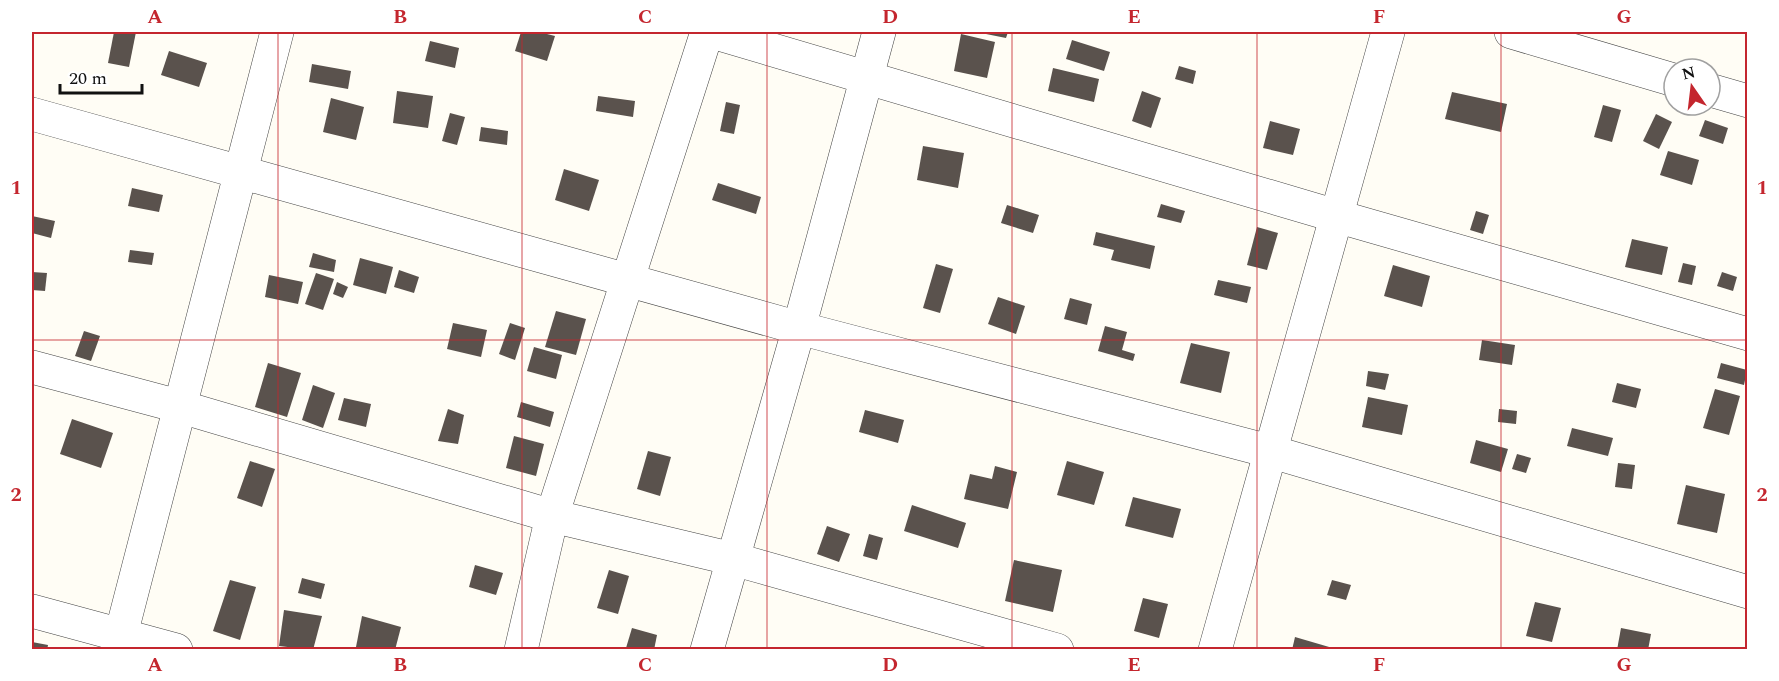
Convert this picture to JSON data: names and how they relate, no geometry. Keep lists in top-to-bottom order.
{
  "scale_bar": "20 m",
  "north": "top",
  "grid": {
    "columns": [
      "A",
      "B",
      "C",
      "D",
      "E",
      "F",
      "G"
    ],
    "rows": ["1", "2"]
  }
}
